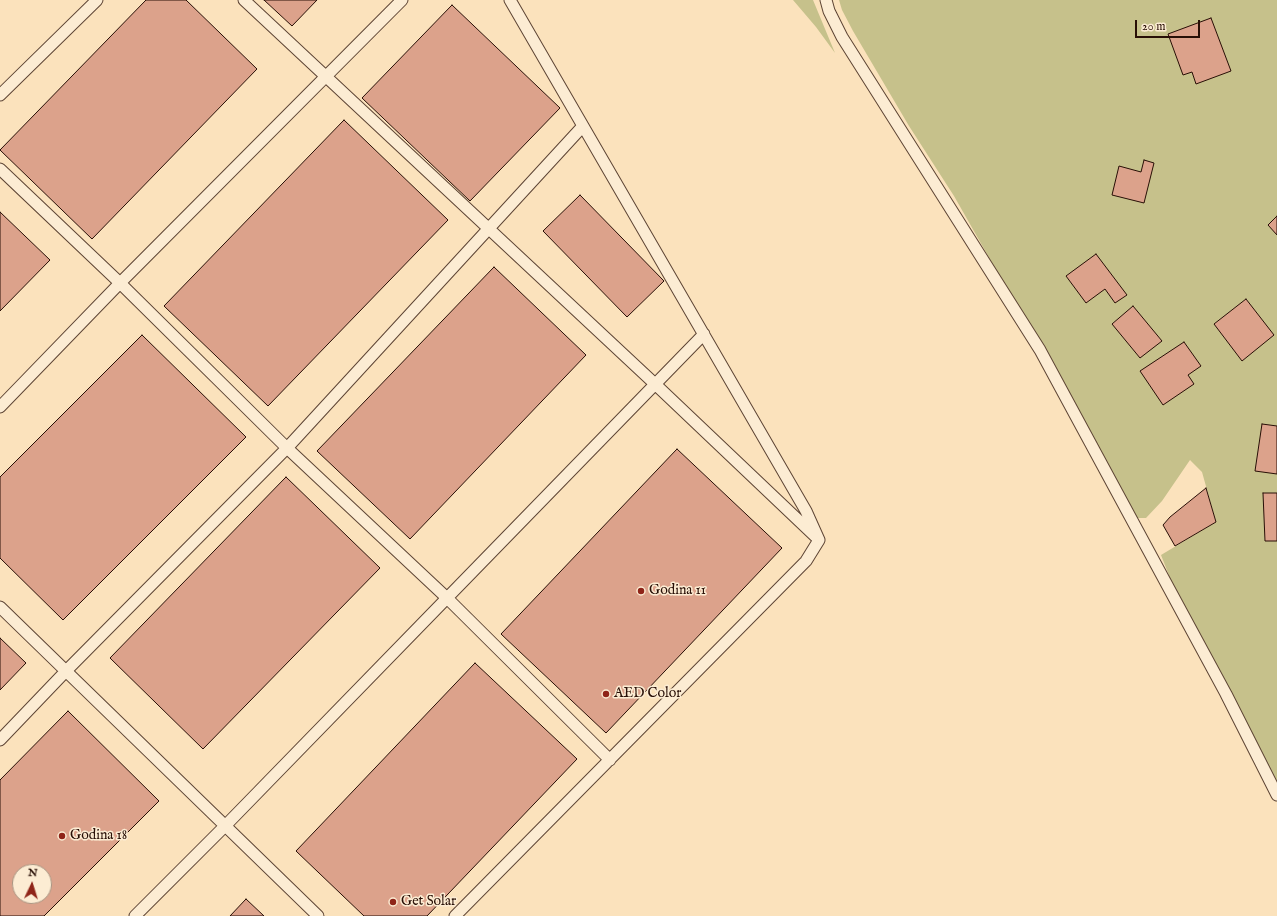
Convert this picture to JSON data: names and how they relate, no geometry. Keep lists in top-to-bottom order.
{
  "places": [
    "Godina 11",
    "AED Color",
    "Godina 18",
    "Get Solar"
  ],
  "scale_bar": "20 m",
  "north": "top"
}
